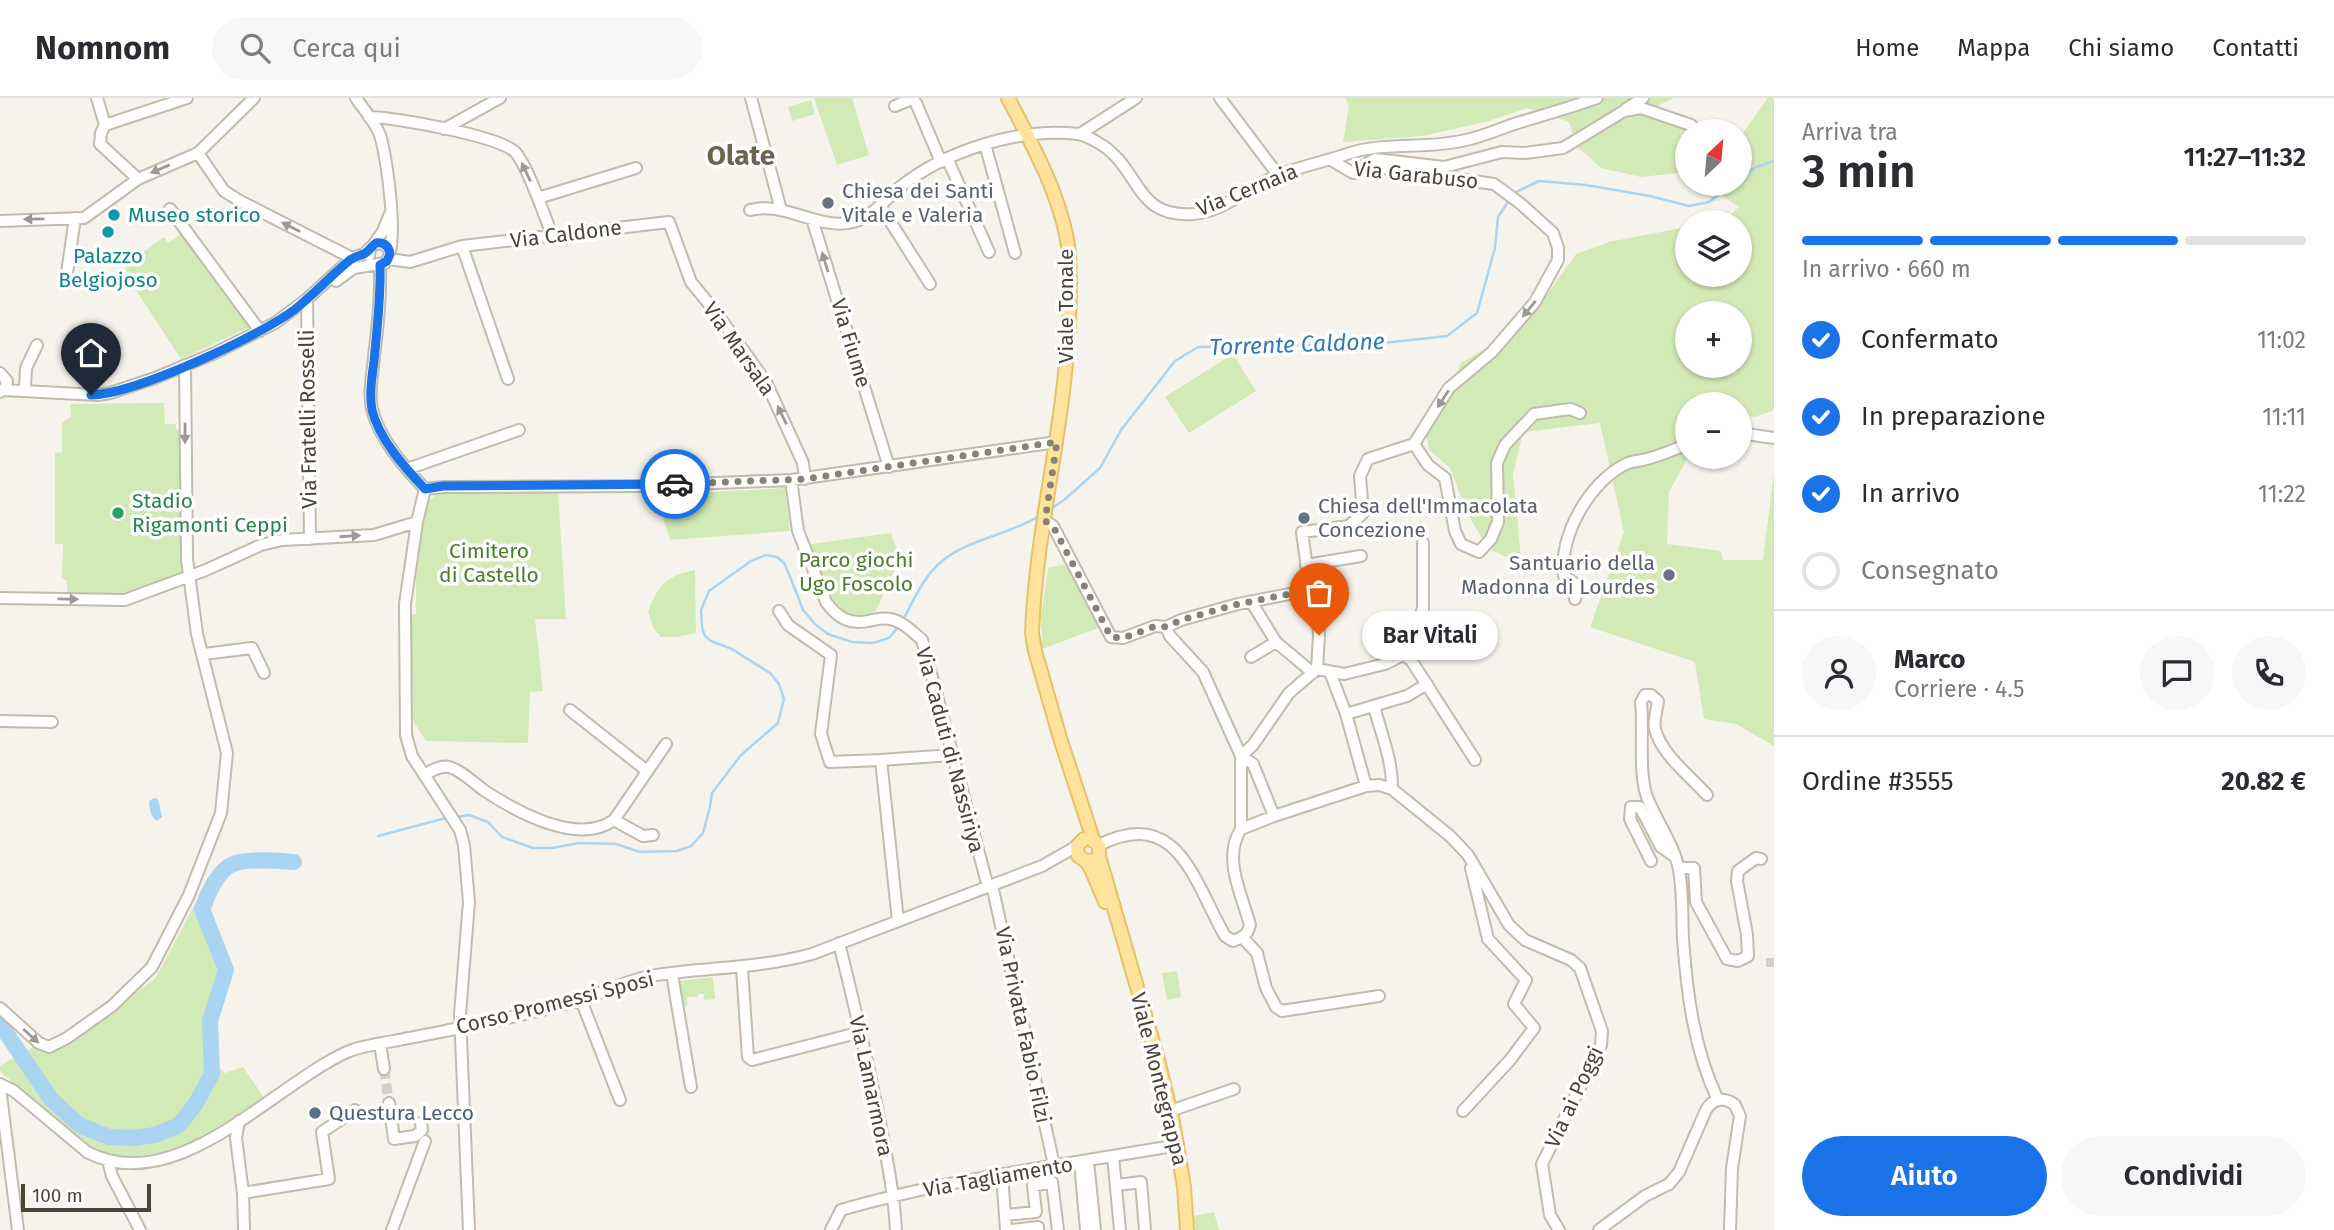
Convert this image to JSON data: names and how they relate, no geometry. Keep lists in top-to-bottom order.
{
  "streets": {
    "main road": ["Viale Tonale", "Viale Montegrappa"],
    "street": [
      "Via Garabuso",
      "Via Cernaia",
      "Via Caldone",
      "Via Fiume",
      "Via Marsala",
      "Via Fratelli Rosselli",
      "Via Caduti di Nassiriya",
      "Corso Promessi Sposi",
      "Via Privata Fabio Filzi",
      "Via Lamarmora",
      "Via ai Poggi",
      "Via Tagliamento"
    ]
  },
  "crossings": [
    ["Via Garabuso", "Via Cernaia"],
    ["Via Cernaia", "Viale Tonale"],
    ["Via Caldone", "Via Marsala"],
    ["Viale Tonale", "Viale Montegrappa"],
    ["Via Caduti di Nassiriya", "Corso Promessi Sposi"],
    ["Via Caduti di Nassiriya", "Via Privata Fabio Filzi"],
    ["Corso Promessi Sposi", "Via Privata Fabio Filzi"],
    ["Corso Promessi Sposi", "Viale Montegrappa"],
    ["Corso Promessi Sposi", "Via Lamarmora"],
    ["Via Privata Fabio Filzi", "Via Tagliamento"],
    ["Viale Montegrappa", "Via Tagliamento"],
    ["Via Lamarmora", "Via Tagliamento"]
  ],
  "one_way": ["Via Marsala"],
  "districts": ["Olate"],
  "water": ["Torrente Caldone"],
  "parks": ["Cimitero di Castello", "Parco giochi Ugo Foscolo"],
  "places": [
    "Chiesa dei Santi Vitale e Valeria",
    "Museo storico",
    "Palazzo Belgiojoso",
    "Stadio Rigamonti Ceppi",
    "Chiesa dell'Immacolata Concezione",
    "Santuario della Madonna di Lourdes",
    "Bar Vitali",
    "Questura Lecco"
  ],
  "scale_bar": "100 m",
  "north": "top right",
  "page": {
    "header": "Nomnom",
    "search": "Cerca qui",
    "nav": [
      "Home",
      "Mappa",
      "Chi siamo",
      "Contatti"
    ],
    "heading": ["3 min", "Arriva tra", "11:27–11:32"],
    "panel": [
      "Marco",
      "Corriere · 4.5",
      "Ordine #3555",
      "20.82 €"
    ],
    "map_buttons": ["+", "−"],
    "bar": "In arrivo · 660 m",
    "list": [
      ["Confermato", "11:02"],
      ["In preparazione", "11:11"],
      ["In arrivo", "11:22"],
      "Consegnato"
    ],
    "bubble": "Bar Vitali",
    "buttons": ["Aiuto", "Condividi"],
    "scale": "100 m"
  }
}
